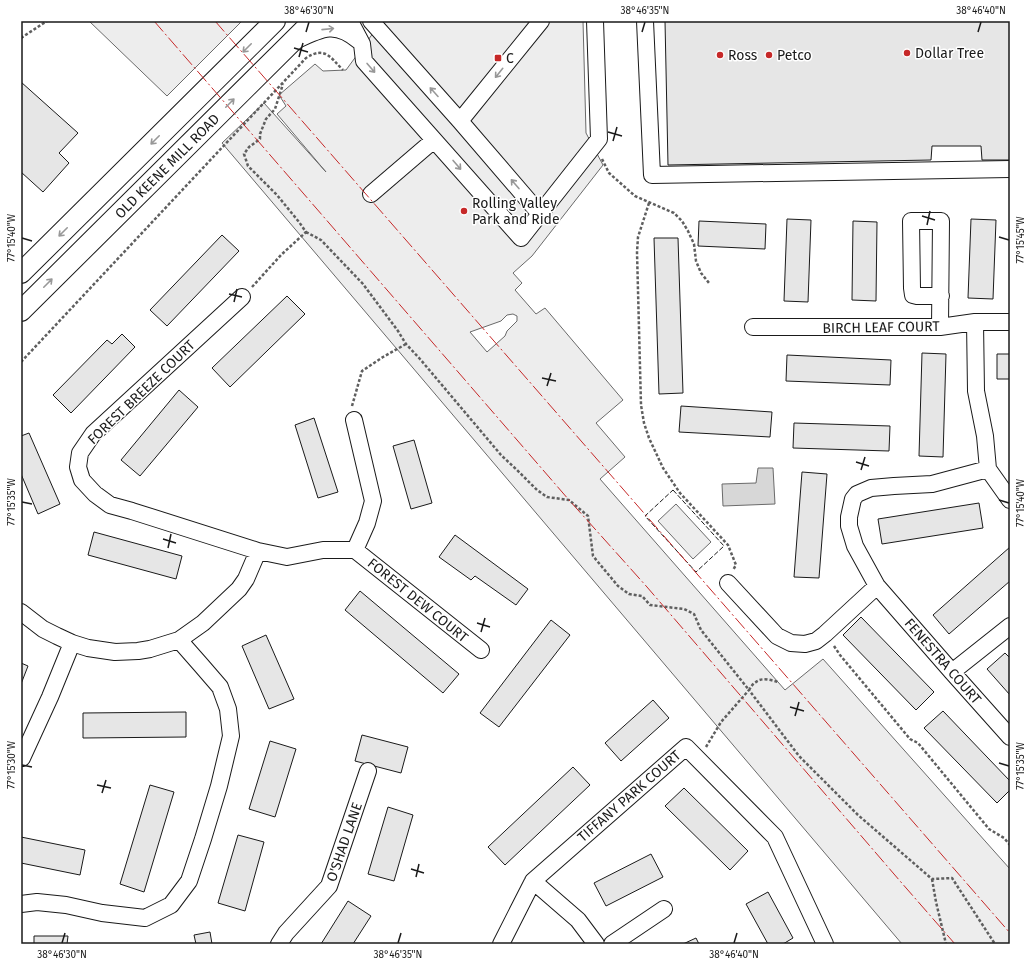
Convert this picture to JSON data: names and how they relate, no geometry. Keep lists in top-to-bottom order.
{
  "streets": {
    "main road": ["OLD KEENE MILL ROAD"],
    "street": [
      "BIRCH LEAF COURT",
      "FOREST BREEZE COURT",
      "FOREST DEW COURT",
      "FENESTRA COURT",
      "TIFFANY PARK COURT",
      "O'SHAD LANE"
    ]
  },
  "crossings": [
    ["FOREST BREEZE COURT", "FOREST DEW COURT"]
  ],
  "places": {
    "other": [
      "Dollar Tree",
      "Ross",
      "Petco",
      "Rolling Valley Park and Ride"
    ],
    "transit": ["C"]
  },
  "coordinates": [
    "38°46'30\"N",
    "38°46'35\"N",
    "38°46'40\"N",
    "77°15'40\"W",
    "77°15'45\"W",
    "77°15'35\"W",
    "77°15'30\"W"
  ]
}
